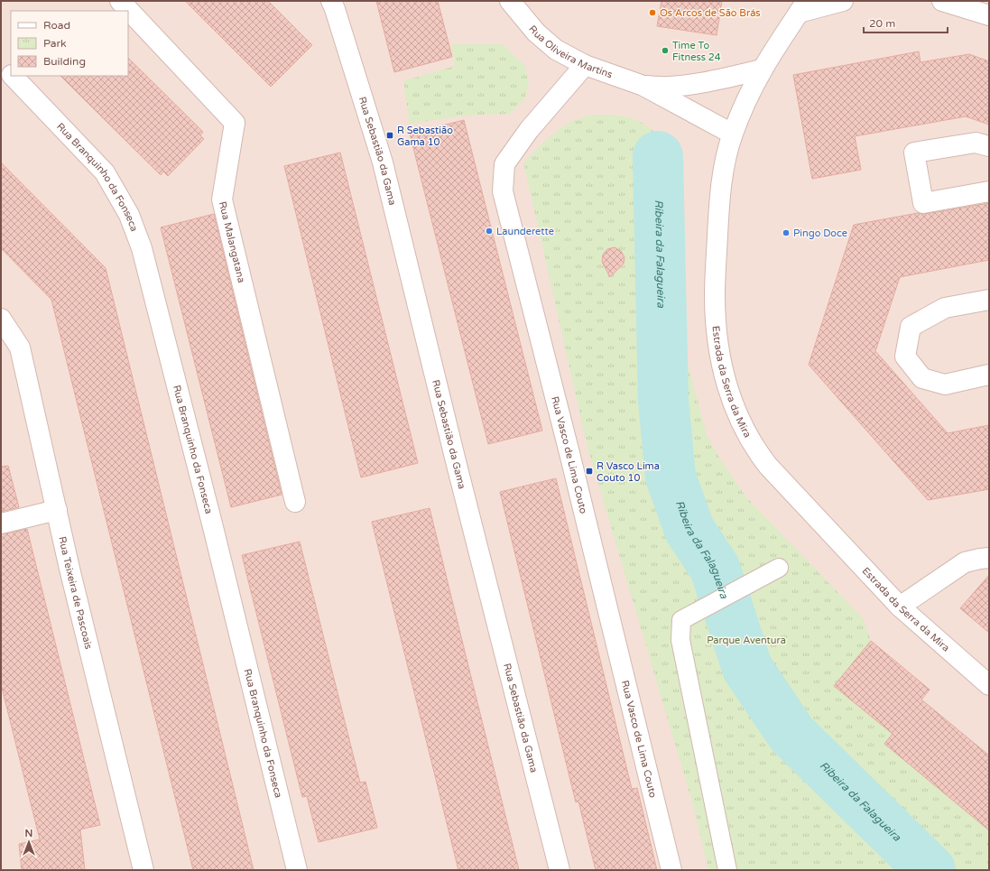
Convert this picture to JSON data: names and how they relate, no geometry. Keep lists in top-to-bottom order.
{
  "streets": {
    "street": [
      "Rua Oliveira Martins",
      "Rua Sebastião da Gama",
      "Rua Branquinho da Fonseca",
      "Rua Malangatana",
      "Estrada da Serra da Mira",
      "Rua Vasco de Lima Couto",
      "Rua Teixeira de Pascoais"
    ]
  },
  "crossings": [
    ["Rua Oliveira Martins", "Estrada da Serra da Mira"],
    ["Rua Oliveira Martins", "Rua Vasco de Lima Couto"]
  ],
  "water": ["Ribeira da Falagueira"],
  "parks": ["Parque Aventura"],
  "places": {
    "other": [
      "Os Arcos de São Brás",
      "Time To Fitness 24",
      "Launderette",
      "Pingo Doce"
    ],
    "transit": ["R Sebastião Gama 10", "R Vasco Lima Couto 10"]
  },
  "legend": ["Road", "Park", "Building"],
  "scale_bar": "20 m",
  "north": "top"
}
